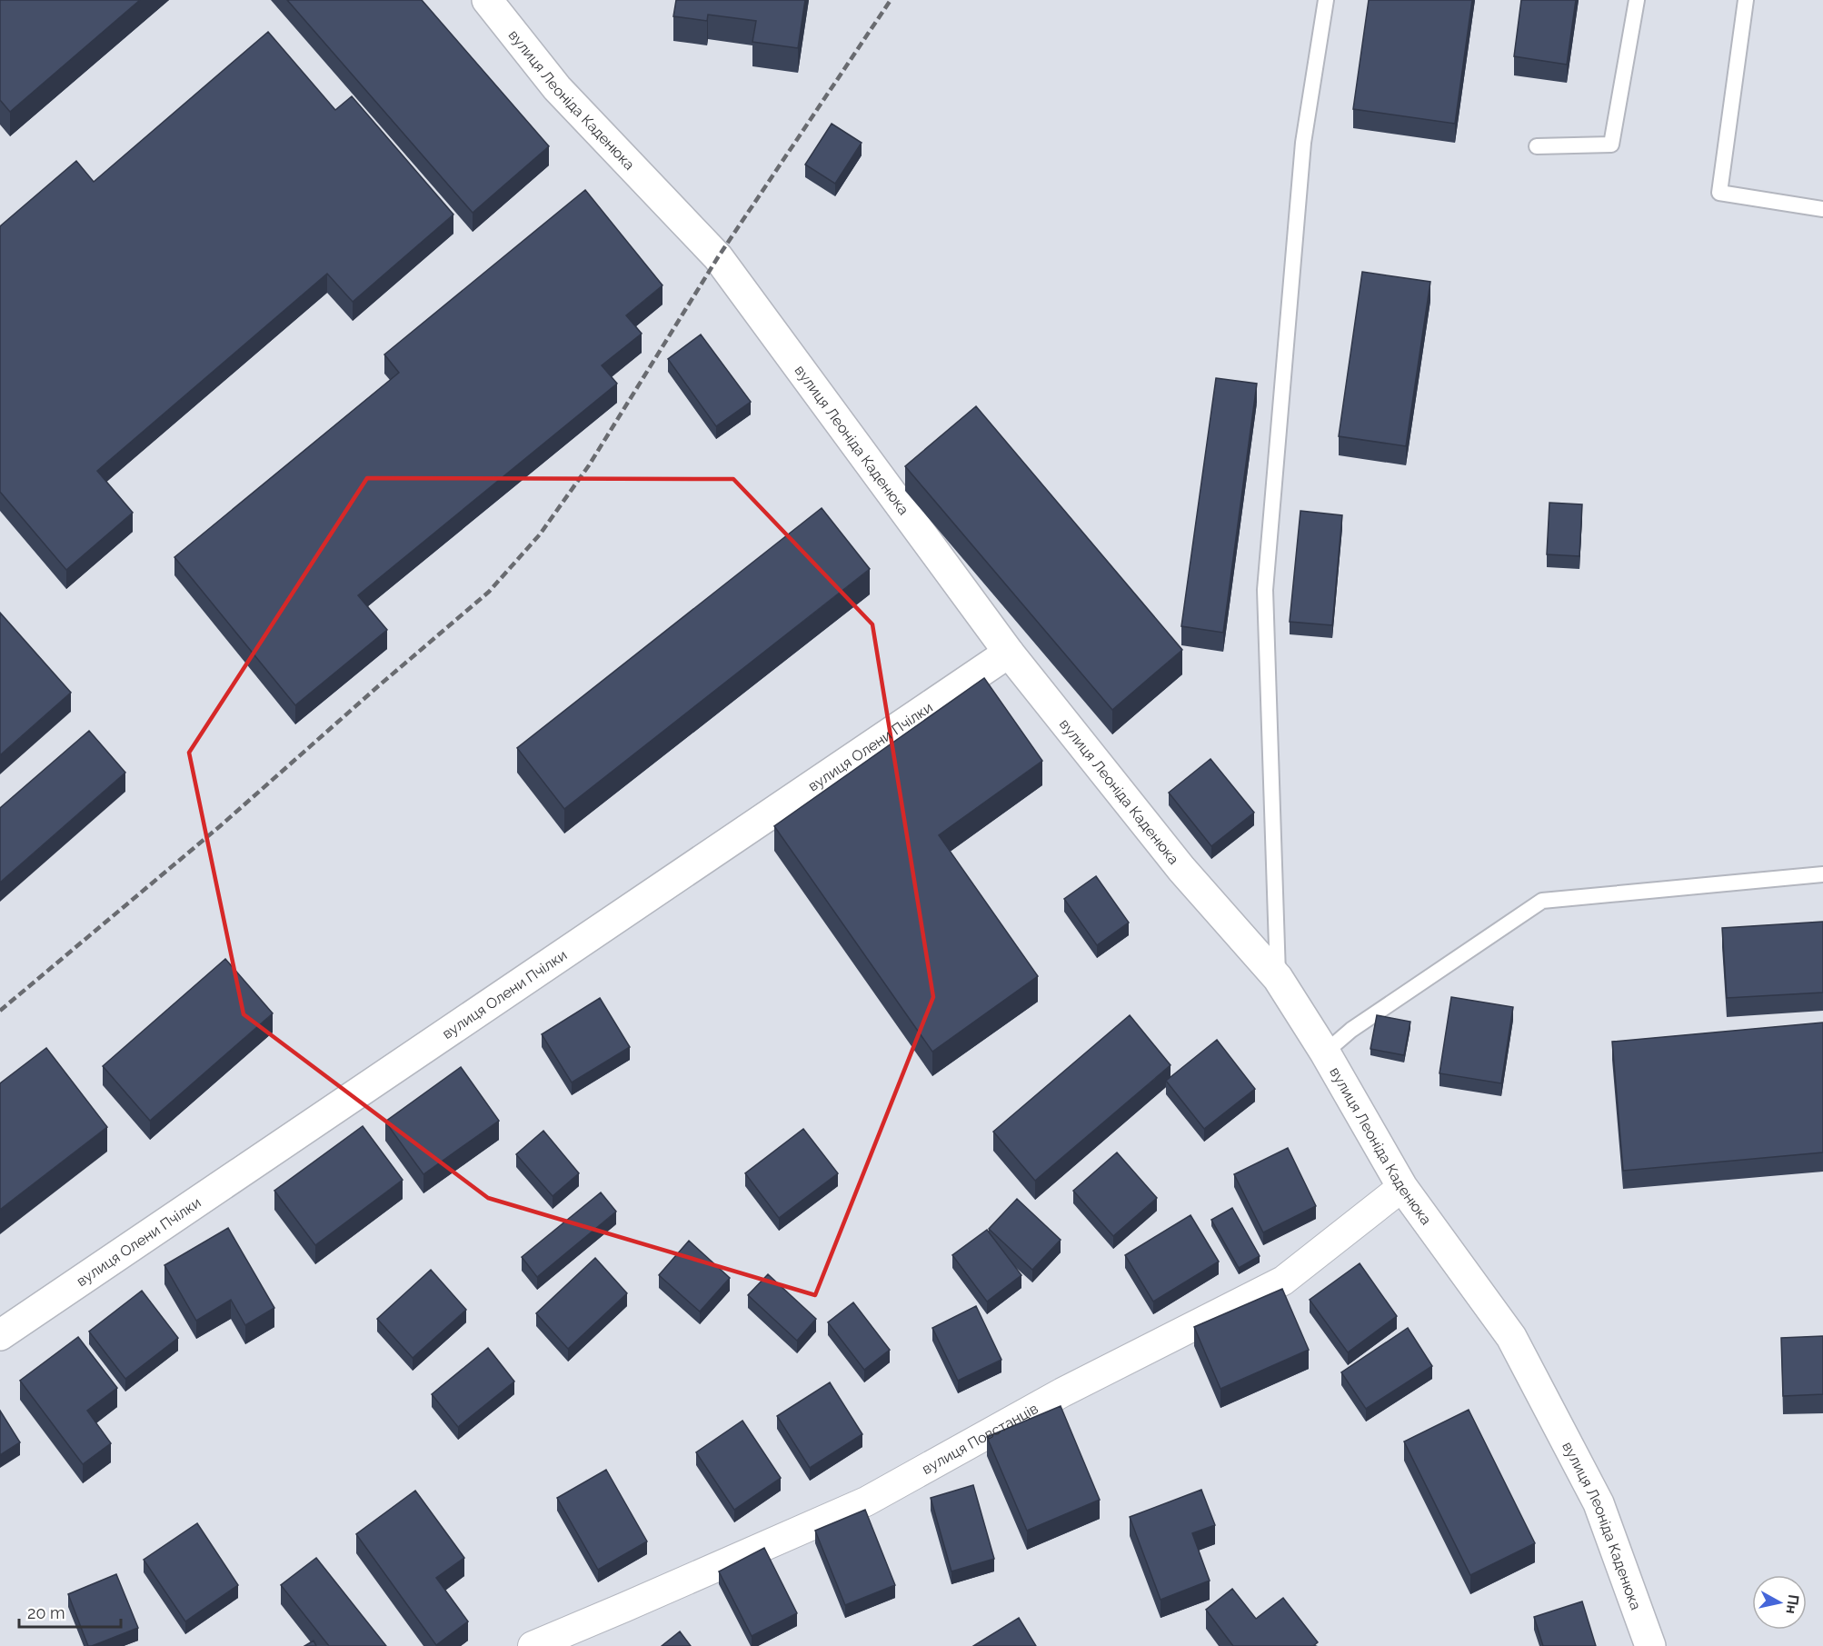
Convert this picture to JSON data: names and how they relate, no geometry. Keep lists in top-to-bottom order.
{
  "streets": {
    "street": ["вулиця Леоніда Каденюка", "вулиця Олени Пчілки", "вулиця Повстанців"]
  },
  "crossings": [
    ["вулиця Леоніда Каденюка", "вулиця Олени Пчілки"],
    ["вулиця Леоніда Каденюка", "вулиця Повстанців"]
  ],
  "scale_bar": "20 m",
  "north": "right"
}
